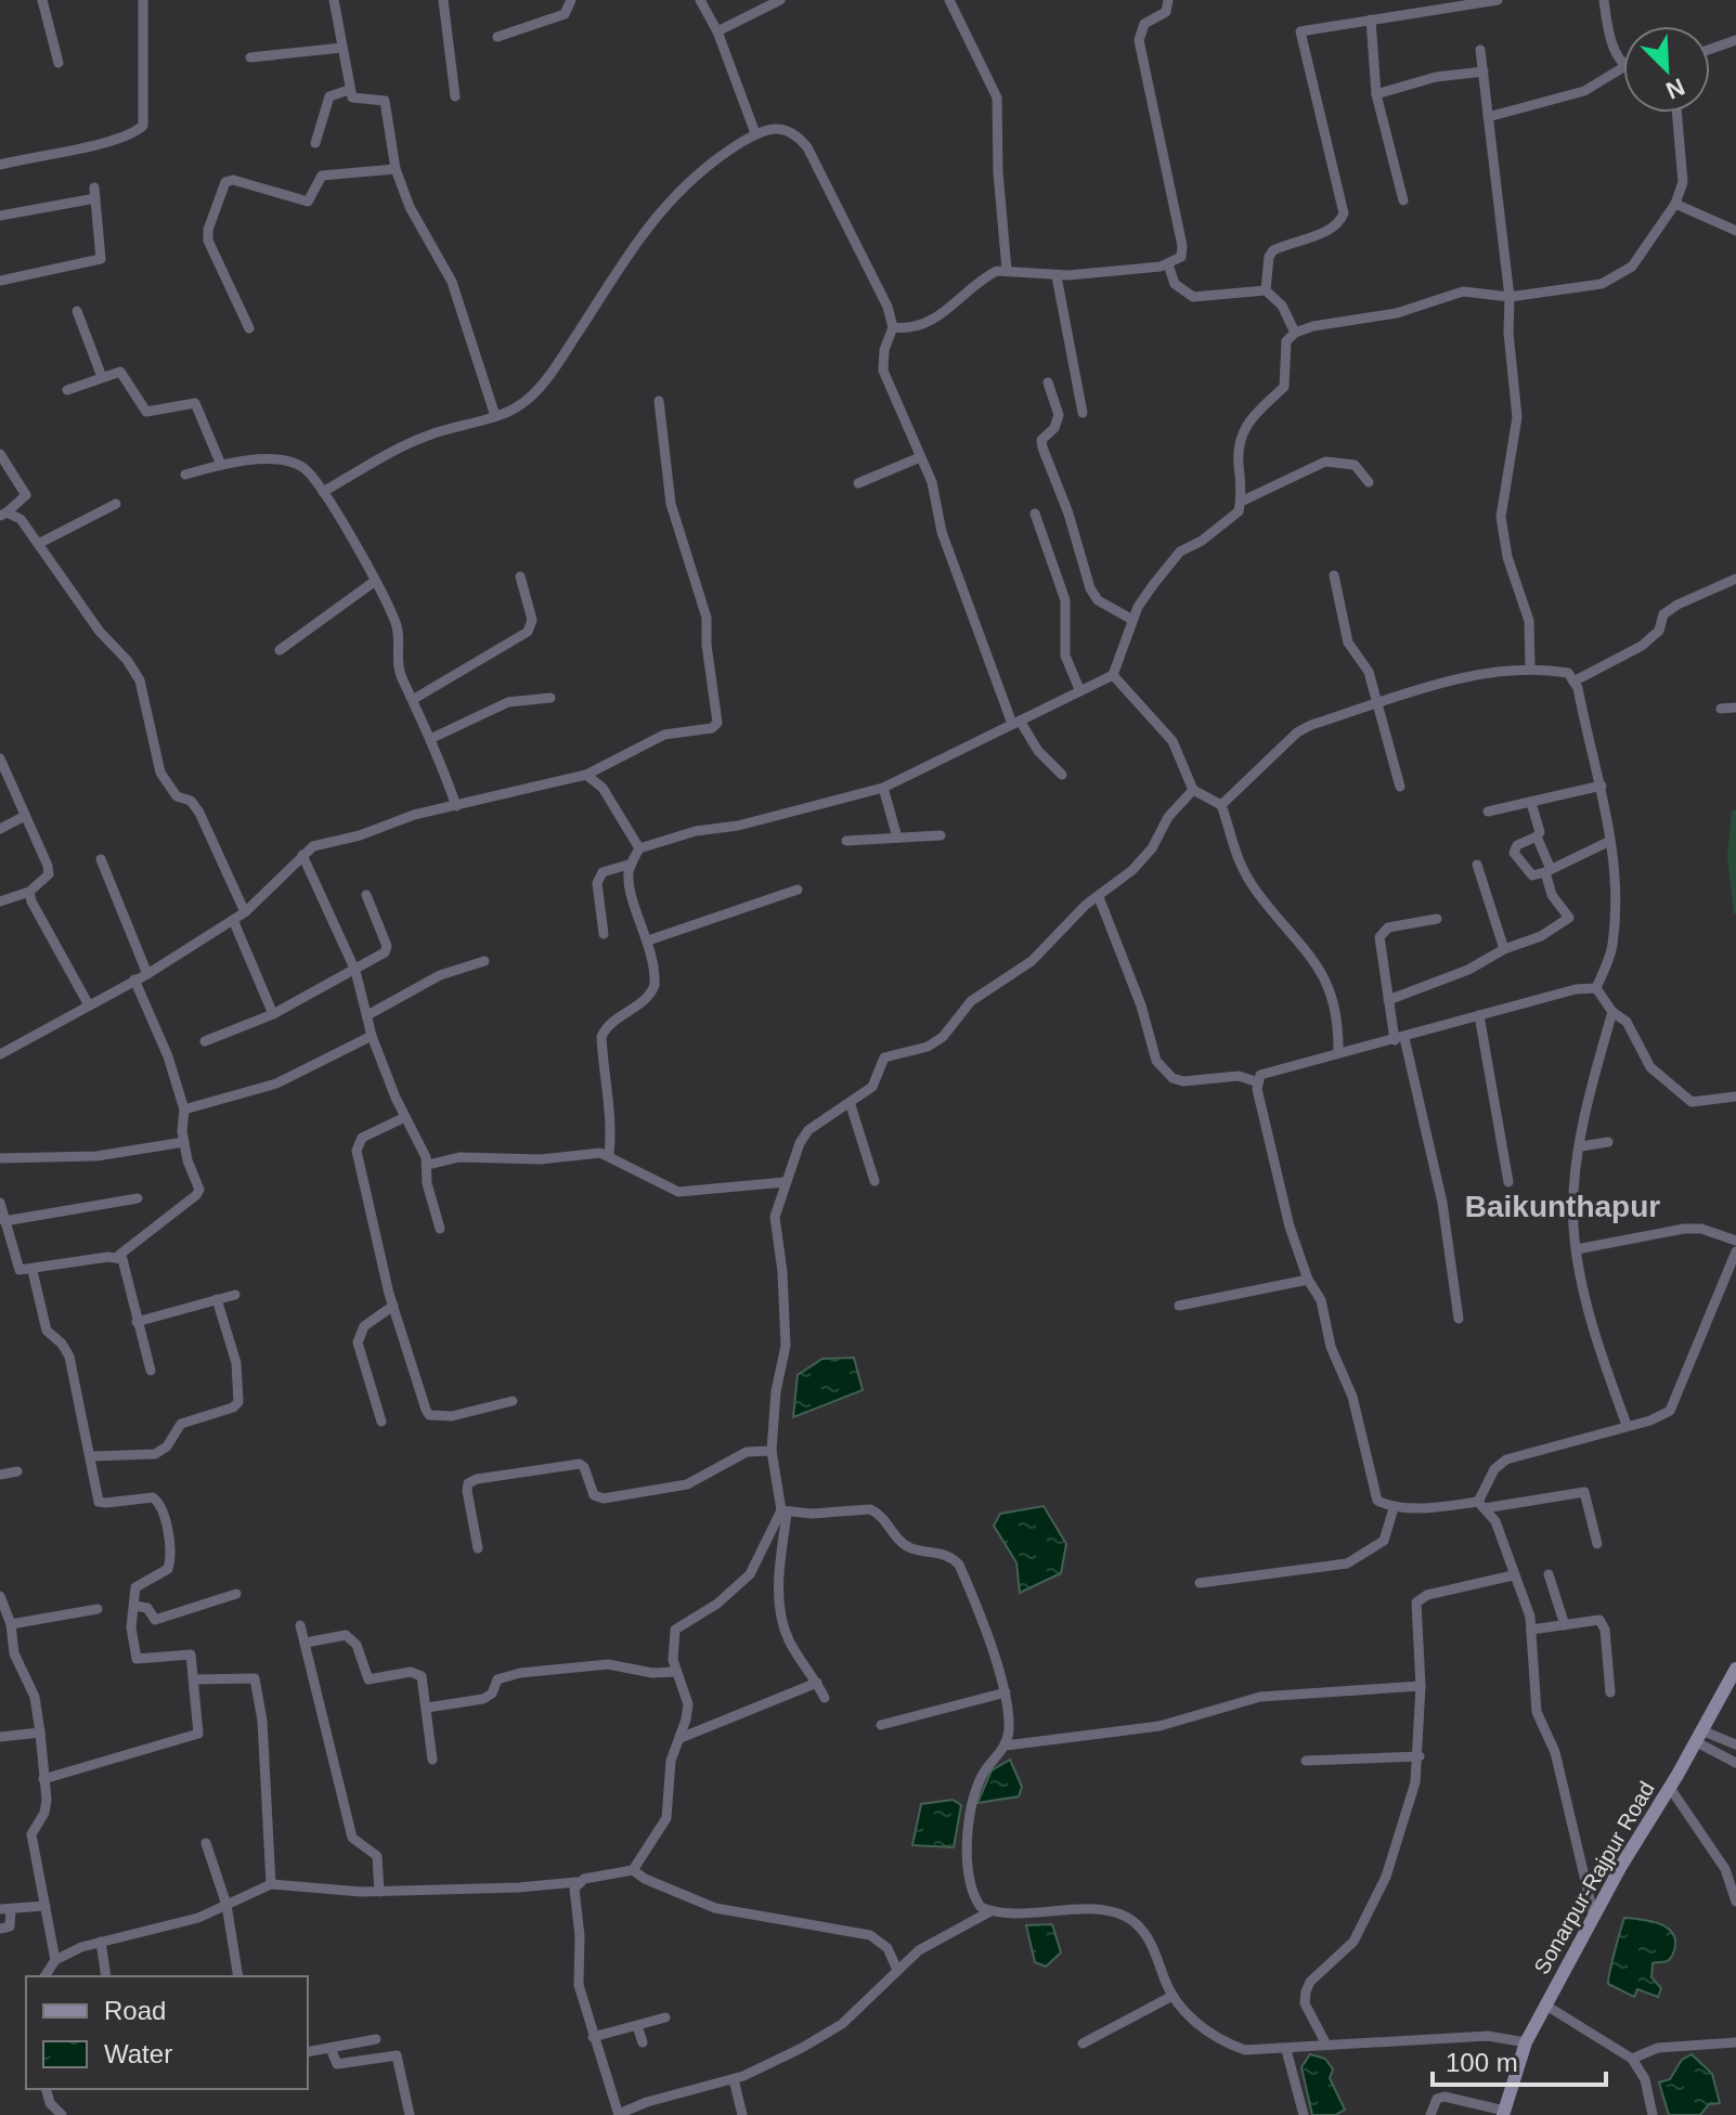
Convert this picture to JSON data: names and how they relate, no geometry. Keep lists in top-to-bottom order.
{
  "streets": {
    "main road": ["Sonarpur-Rajpur Road"]
  },
  "districts": ["Baikunthapur"],
  "legend": ["Road", "Water"],
  "scale_bar": "100 m",
  "north": "bottom right"
}
